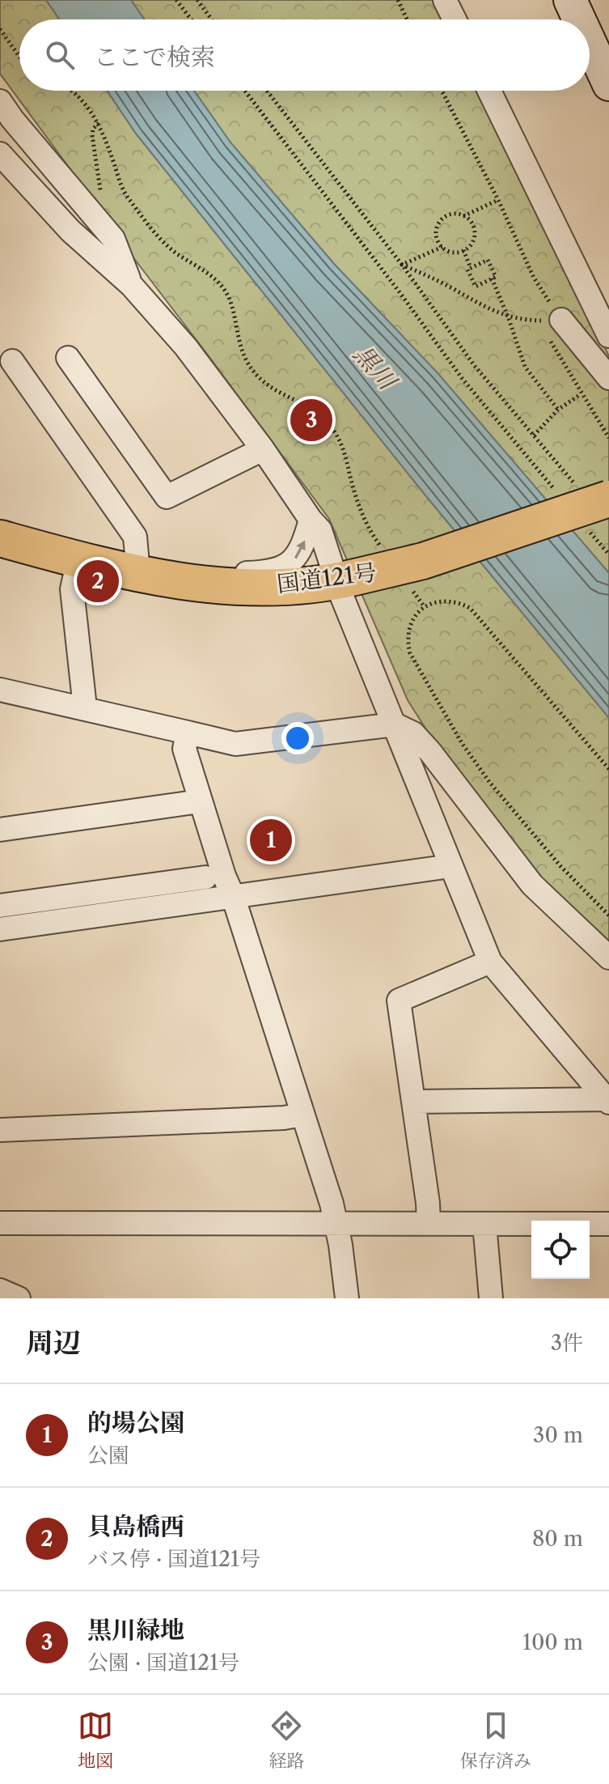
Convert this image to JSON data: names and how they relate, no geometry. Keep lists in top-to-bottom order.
{
  "streets": {
    "highway": ["国道121号"]
  },
  "water": ["黒川"],
  "page": {
    "search": "ここで検索",
    "pins": ["3", "2", "1"],
    "heading": ["周辺", "3件"],
    "list": [
      {
        "mark": "1",
        "name": "的場公園",
        "note": "公園",
        "value": "30 m"
      },
      {
        "mark": "2",
        "name": "貝島橋西",
        "note": "バス停 · 国道121号",
        "value": "80 m"
      },
      {
        "mark": "3",
        "name": "黒川緑地",
        "note": "公園 · 国道121号",
        "value": "100 m"
      }
    ],
    "nav": ["地図", "経路", "保存済み"]
  }
}
